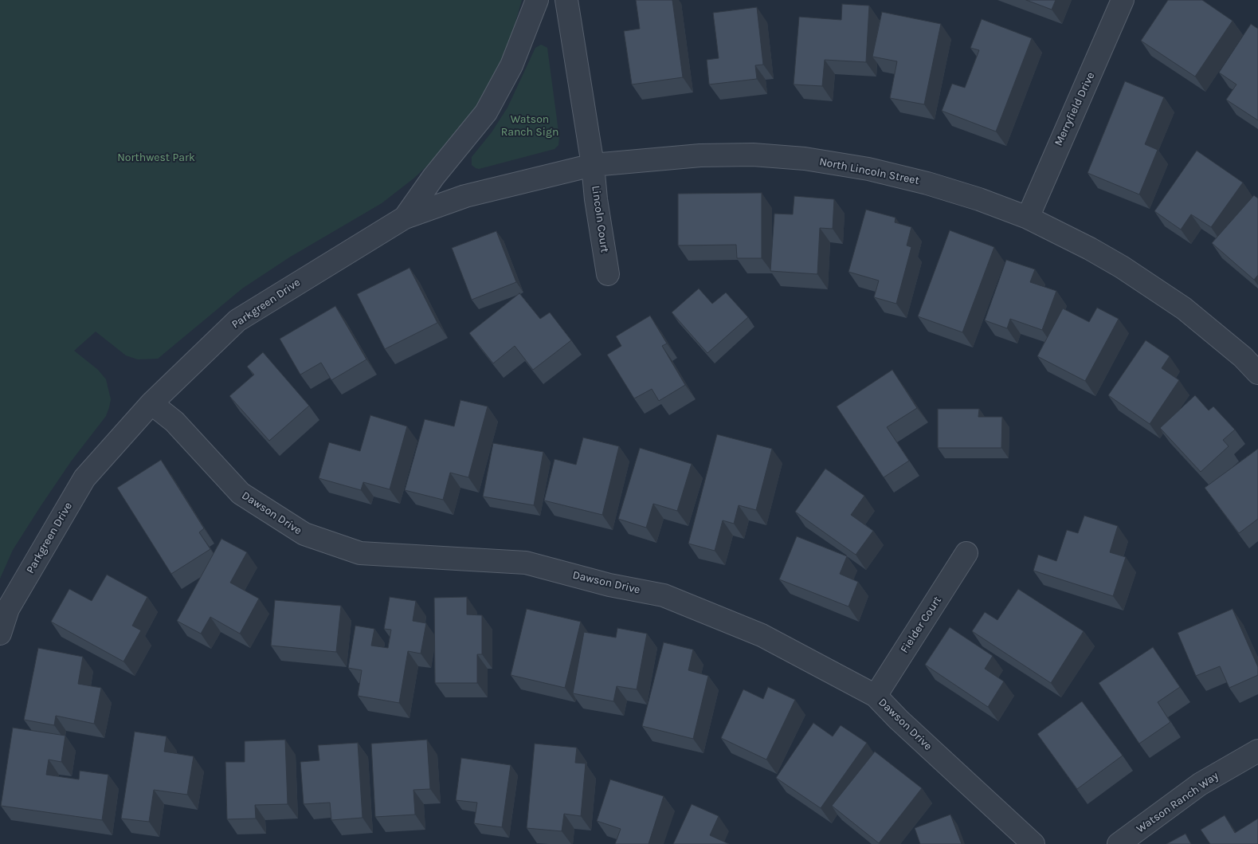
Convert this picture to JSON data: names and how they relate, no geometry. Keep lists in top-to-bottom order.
{
  "streets": {
    "street": [
      "Merryfield Drive",
      "North Lincoln Street",
      "Lincoln Court",
      "Parkgreen Drive",
      "Dawson Drive",
      "Fielder Court",
      "Watson Ranch Way"
    ]
  },
  "crossings": [
    ["Merryfield Drive", "North Lincoln Street"],
    ["North Lincoln Street", "Lincoln Court"],
    ["North Lincoln Street", "Parkgreen Drive"],
    ["Lincoln Court", "Parkgreen Drive"],
    ["Parkgreen Drive", "Dawson Drive"],
    ["Dawson Drive", "Fielder Court"]
  ],
  "parks": ["Watson Ranch Sign", "Northwest Park"]
}
